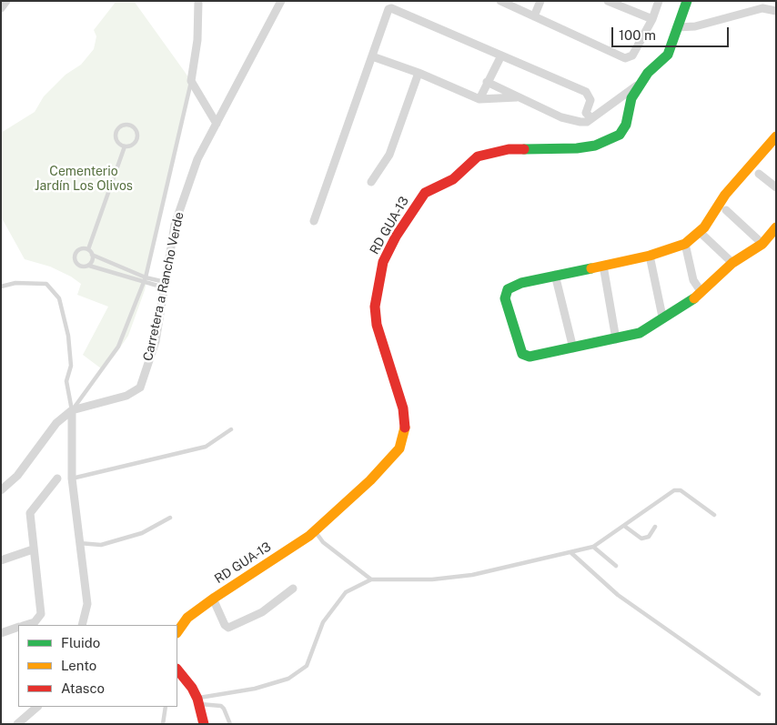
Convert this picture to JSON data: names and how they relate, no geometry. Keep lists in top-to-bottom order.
{
  "streets": {
    "main road": ["RD GUA-13"],
    "street": ["Carretera a Rancho Verde"]
  },
  "parks": ["Cementerio Jardín Los Olivos"],
  "legend": ["Fluido", "Lento", "Atasco"],
  "scale_bar": "100 m"
}
